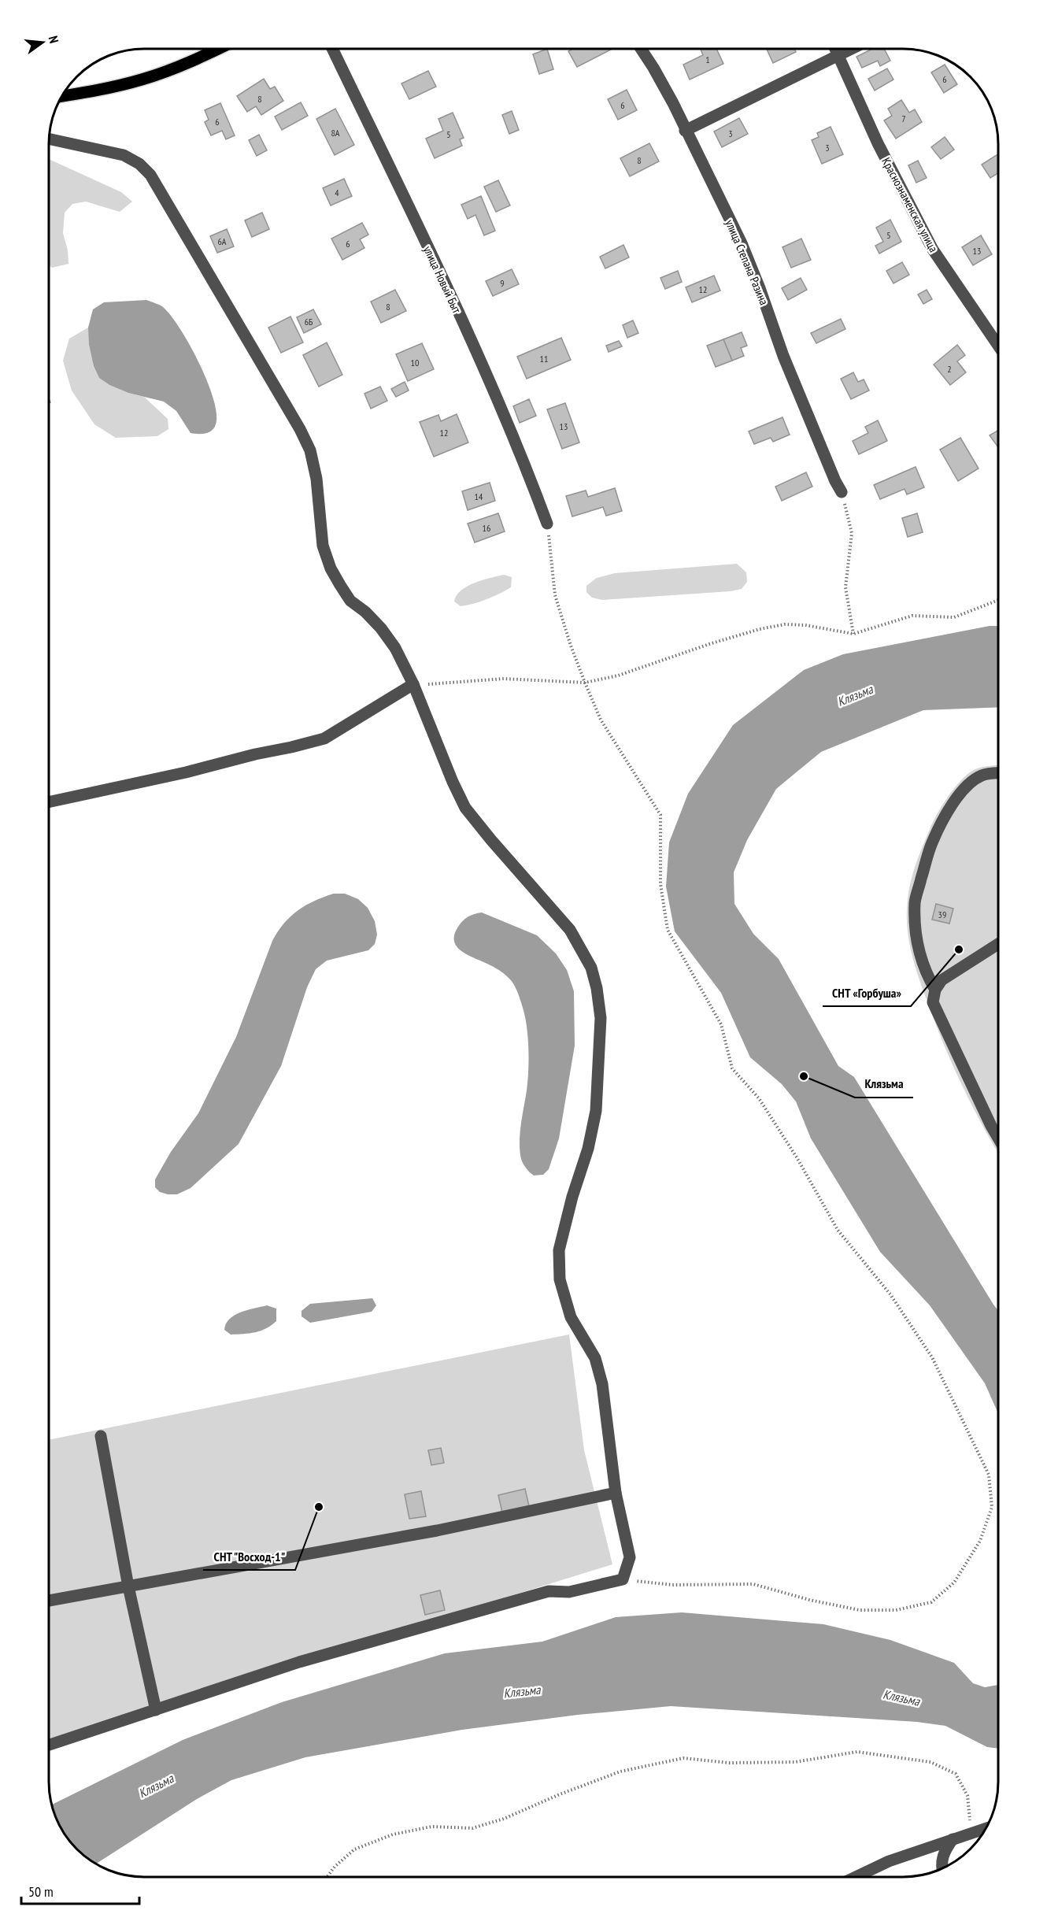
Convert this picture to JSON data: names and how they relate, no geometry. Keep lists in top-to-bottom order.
{
  "streets": {
    "street": ["Краснознаменская улица", "улица Степана Разина", "улица Новый Быт"]
  },
  "water": ["Клязьма"],
  "places": ["СНТ «Горбуша»", "Клязьма", "СНТ \"Восход-1\""],
  "house_numbers": [
    "1",
    "6",
    "8",
    "6",
    "7",
    "6",
    "8А",
    "3",
    "5",
    "3",
    "8",
    "4",
    "5",
    "6А",
    "6",
    "13",
    "9",
    "12",
    "8",
    "6Б",
    "11",
    "10",
    "2",
    "13",
    "12",
    "14",
    "16",
    "39"
  ],
  "scale_bar": "50 m",
  "north": "right"
}
